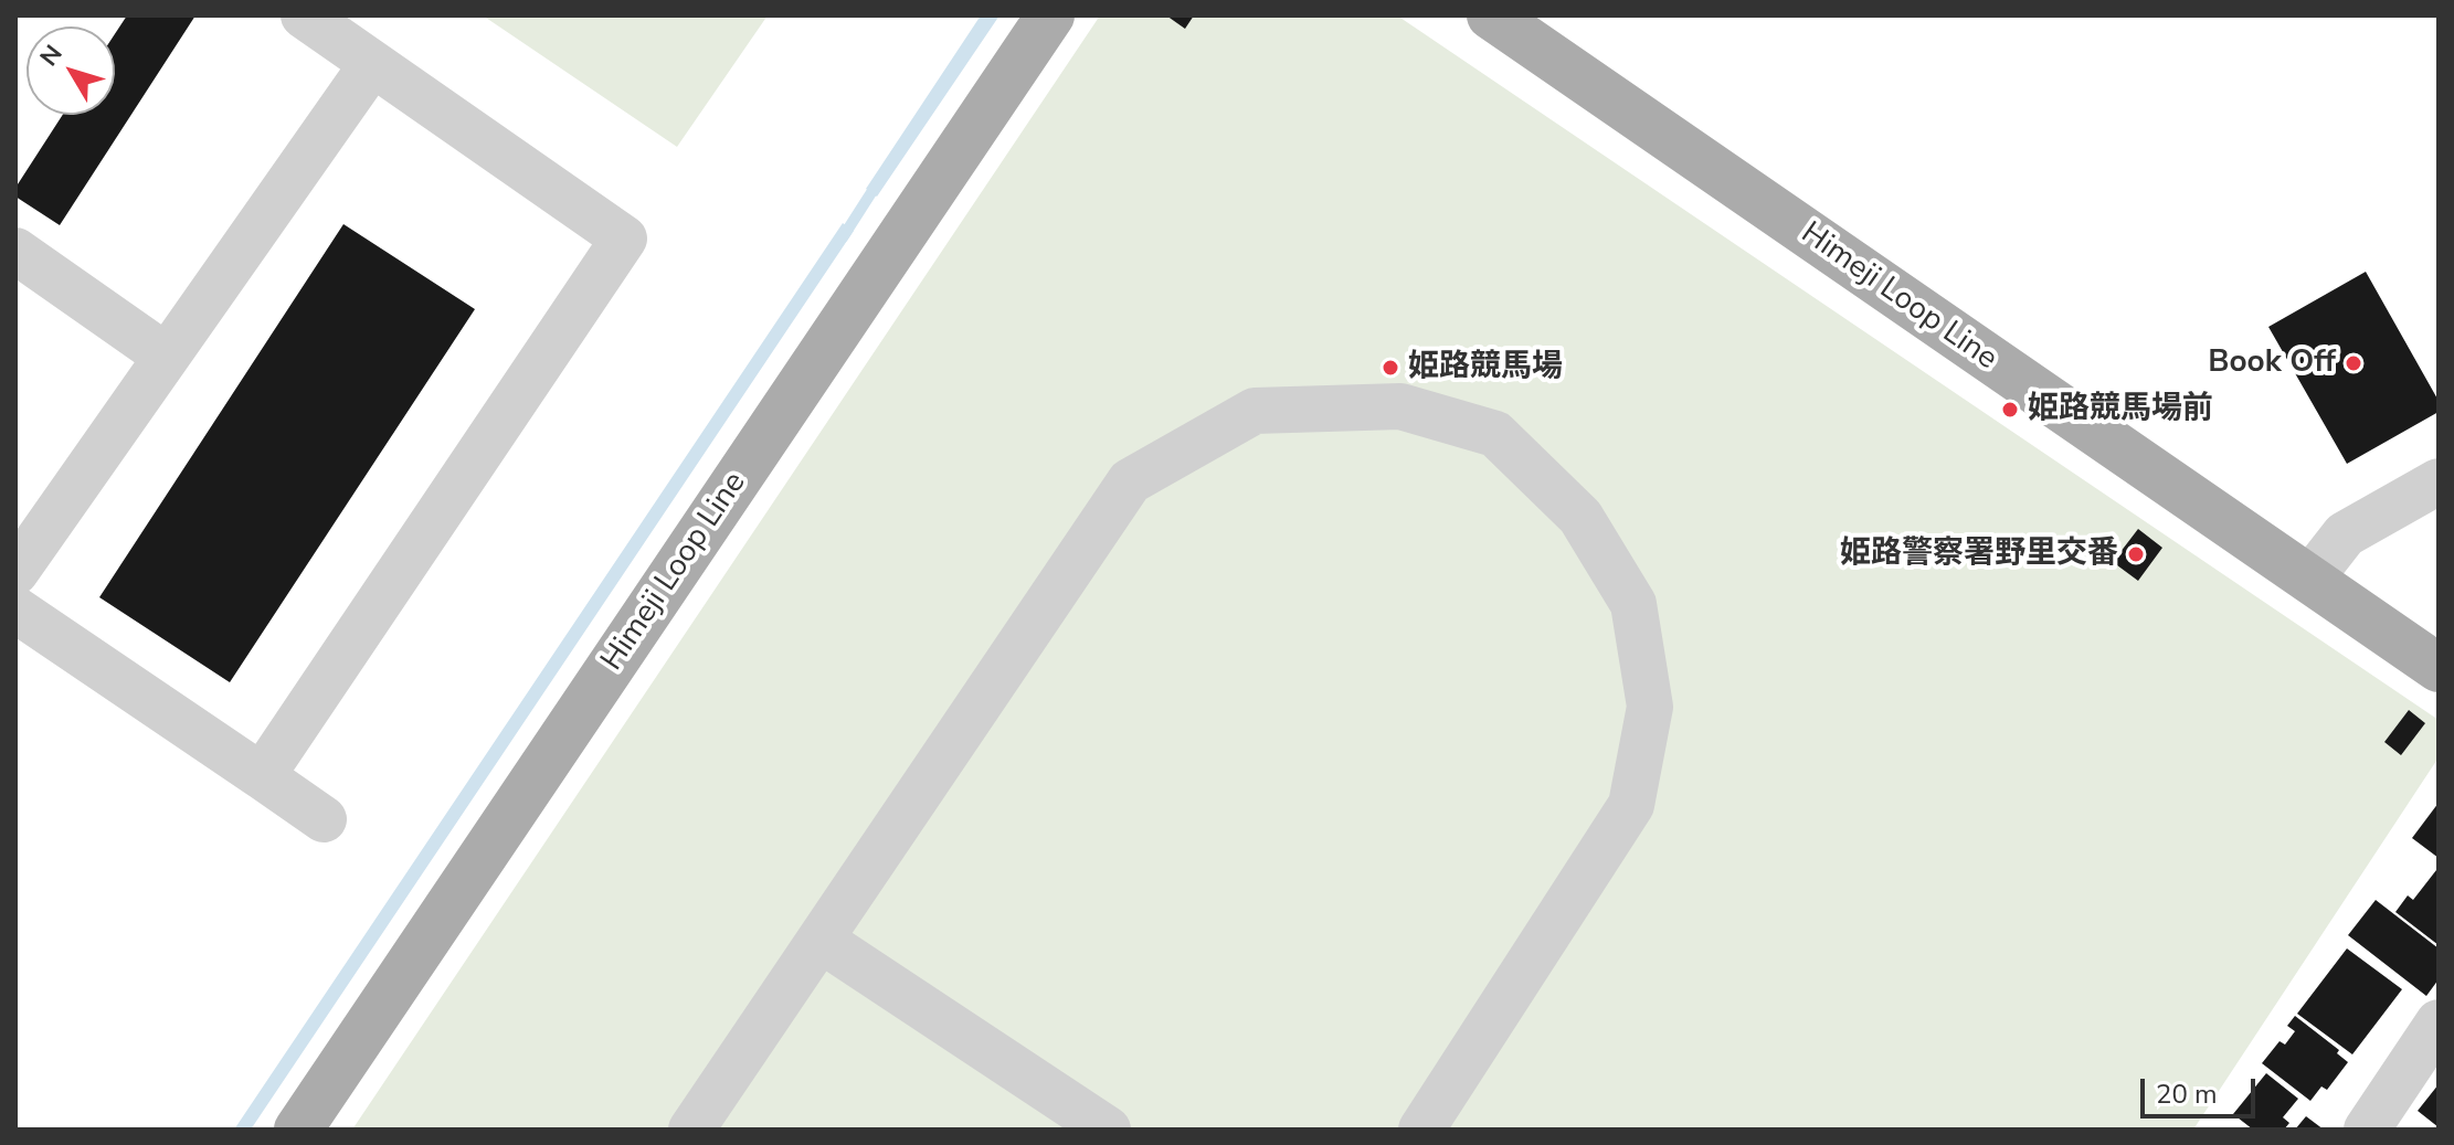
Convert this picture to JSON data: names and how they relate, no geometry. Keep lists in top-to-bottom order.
{
  "streets": {
    "main road": ["Himeji Loop Line"]
  },
  "places": [
    "Book Off",
    "姫路競馬場",
    "姫路競馬場前",
    "姫路警察署野里交番"
  ],
  "scale_bar": "20 m",
  "north": "top left"
}
